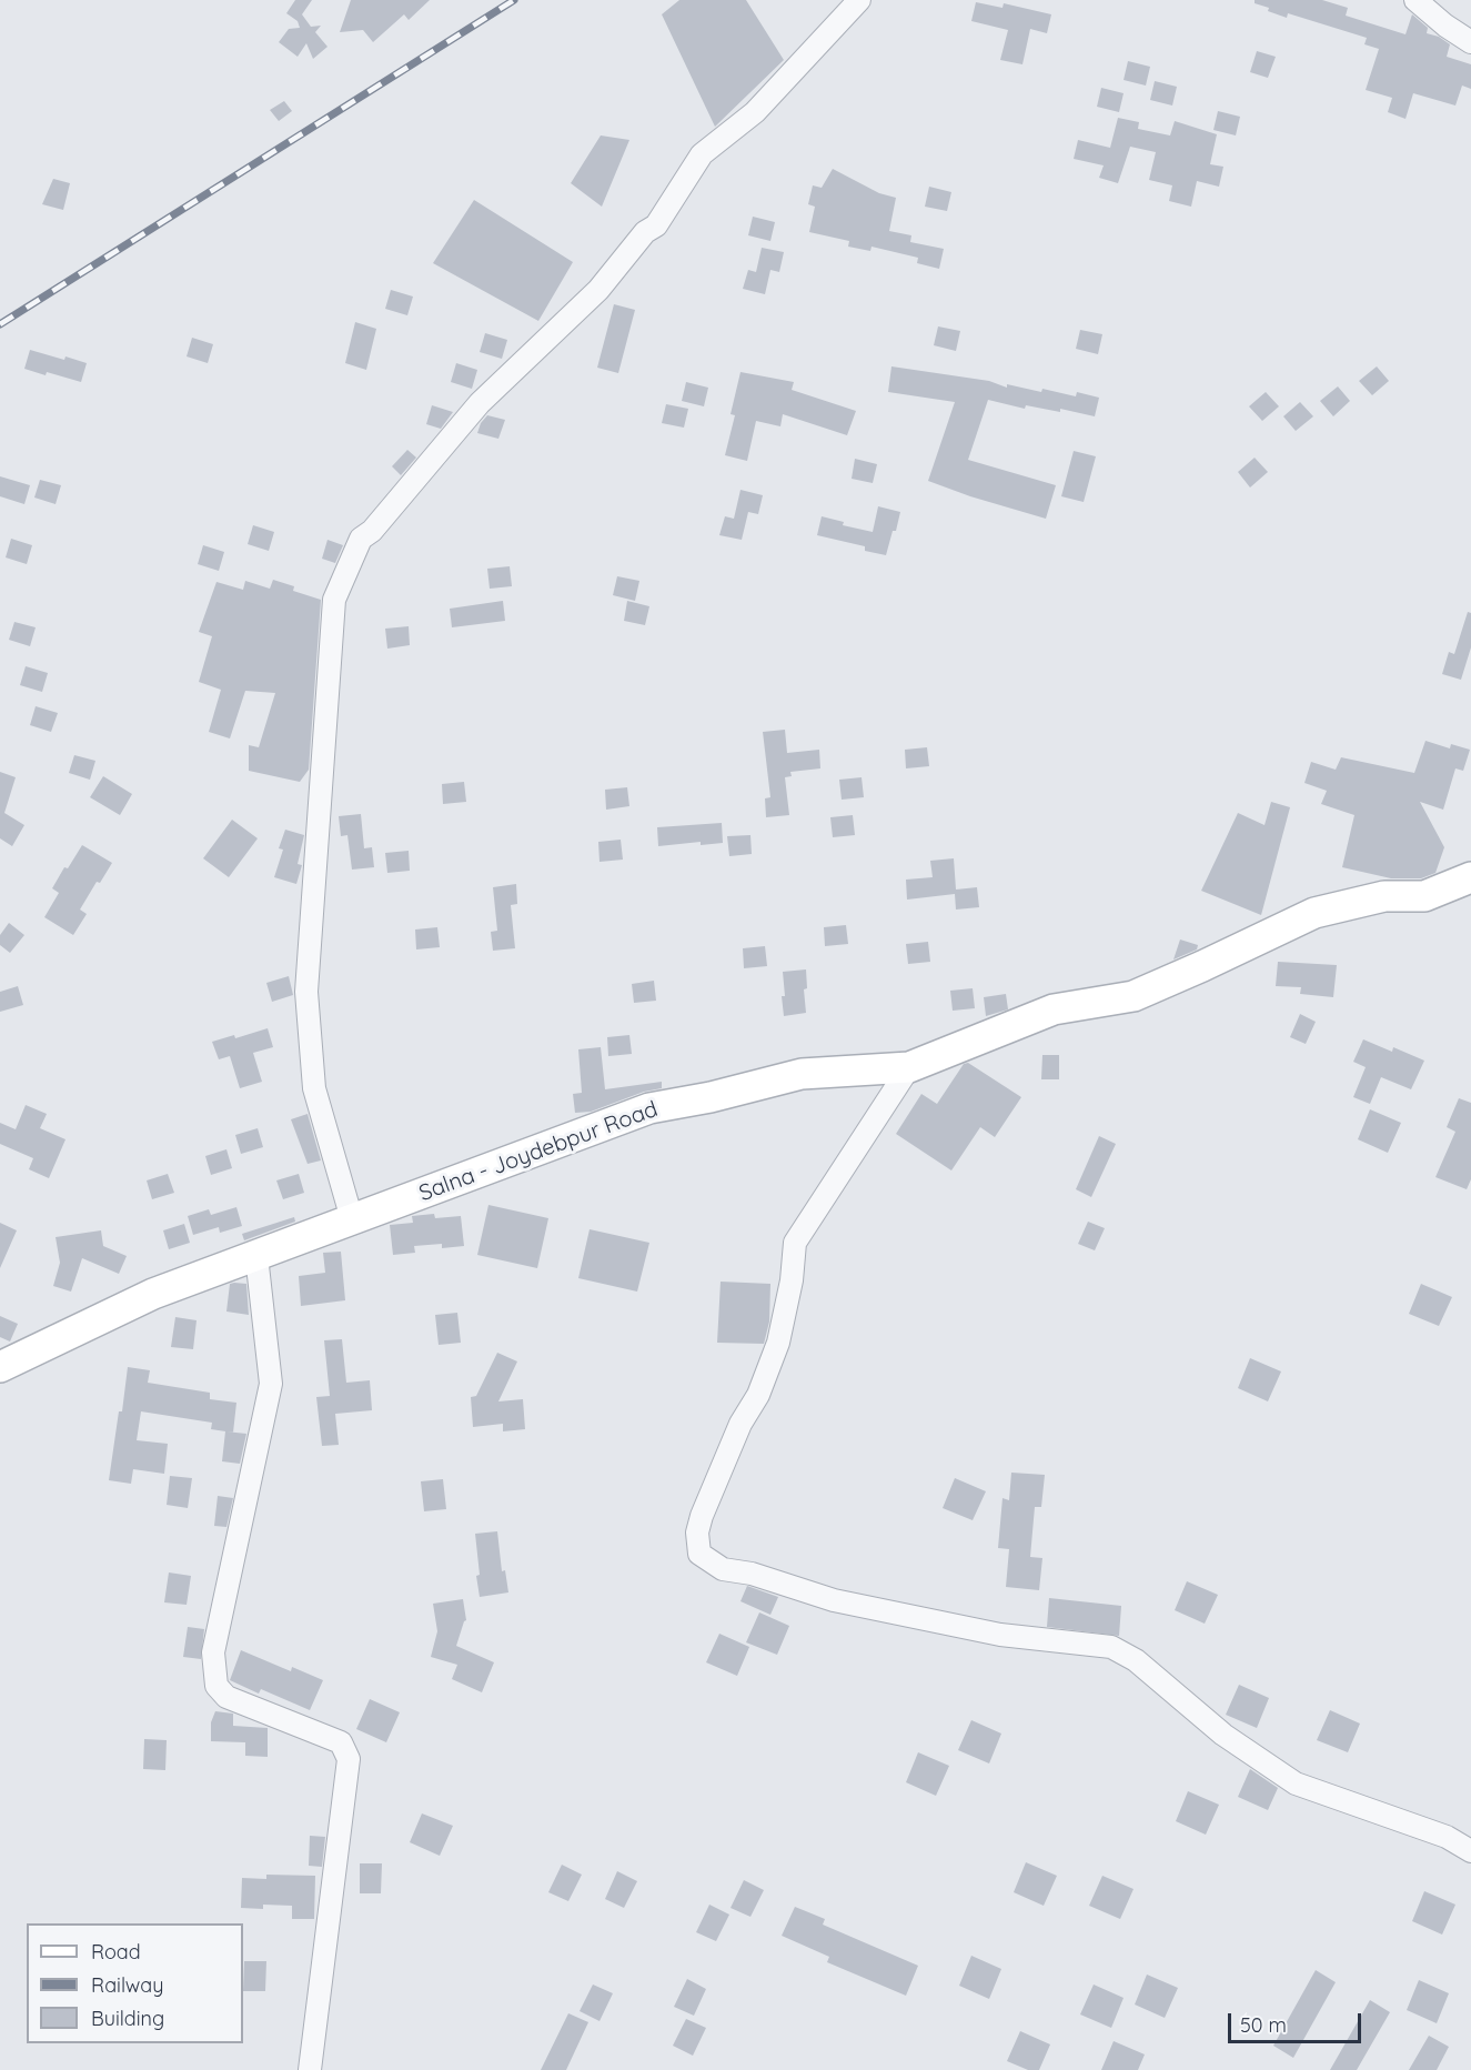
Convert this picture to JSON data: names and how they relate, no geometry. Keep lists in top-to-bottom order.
{
  "streets": {
    "main road": ["Salna - Joydebpur Road"]
  },
  "legend": ["Road", "Railway", "Building"],
  "scale_bar": "50 m"
}
